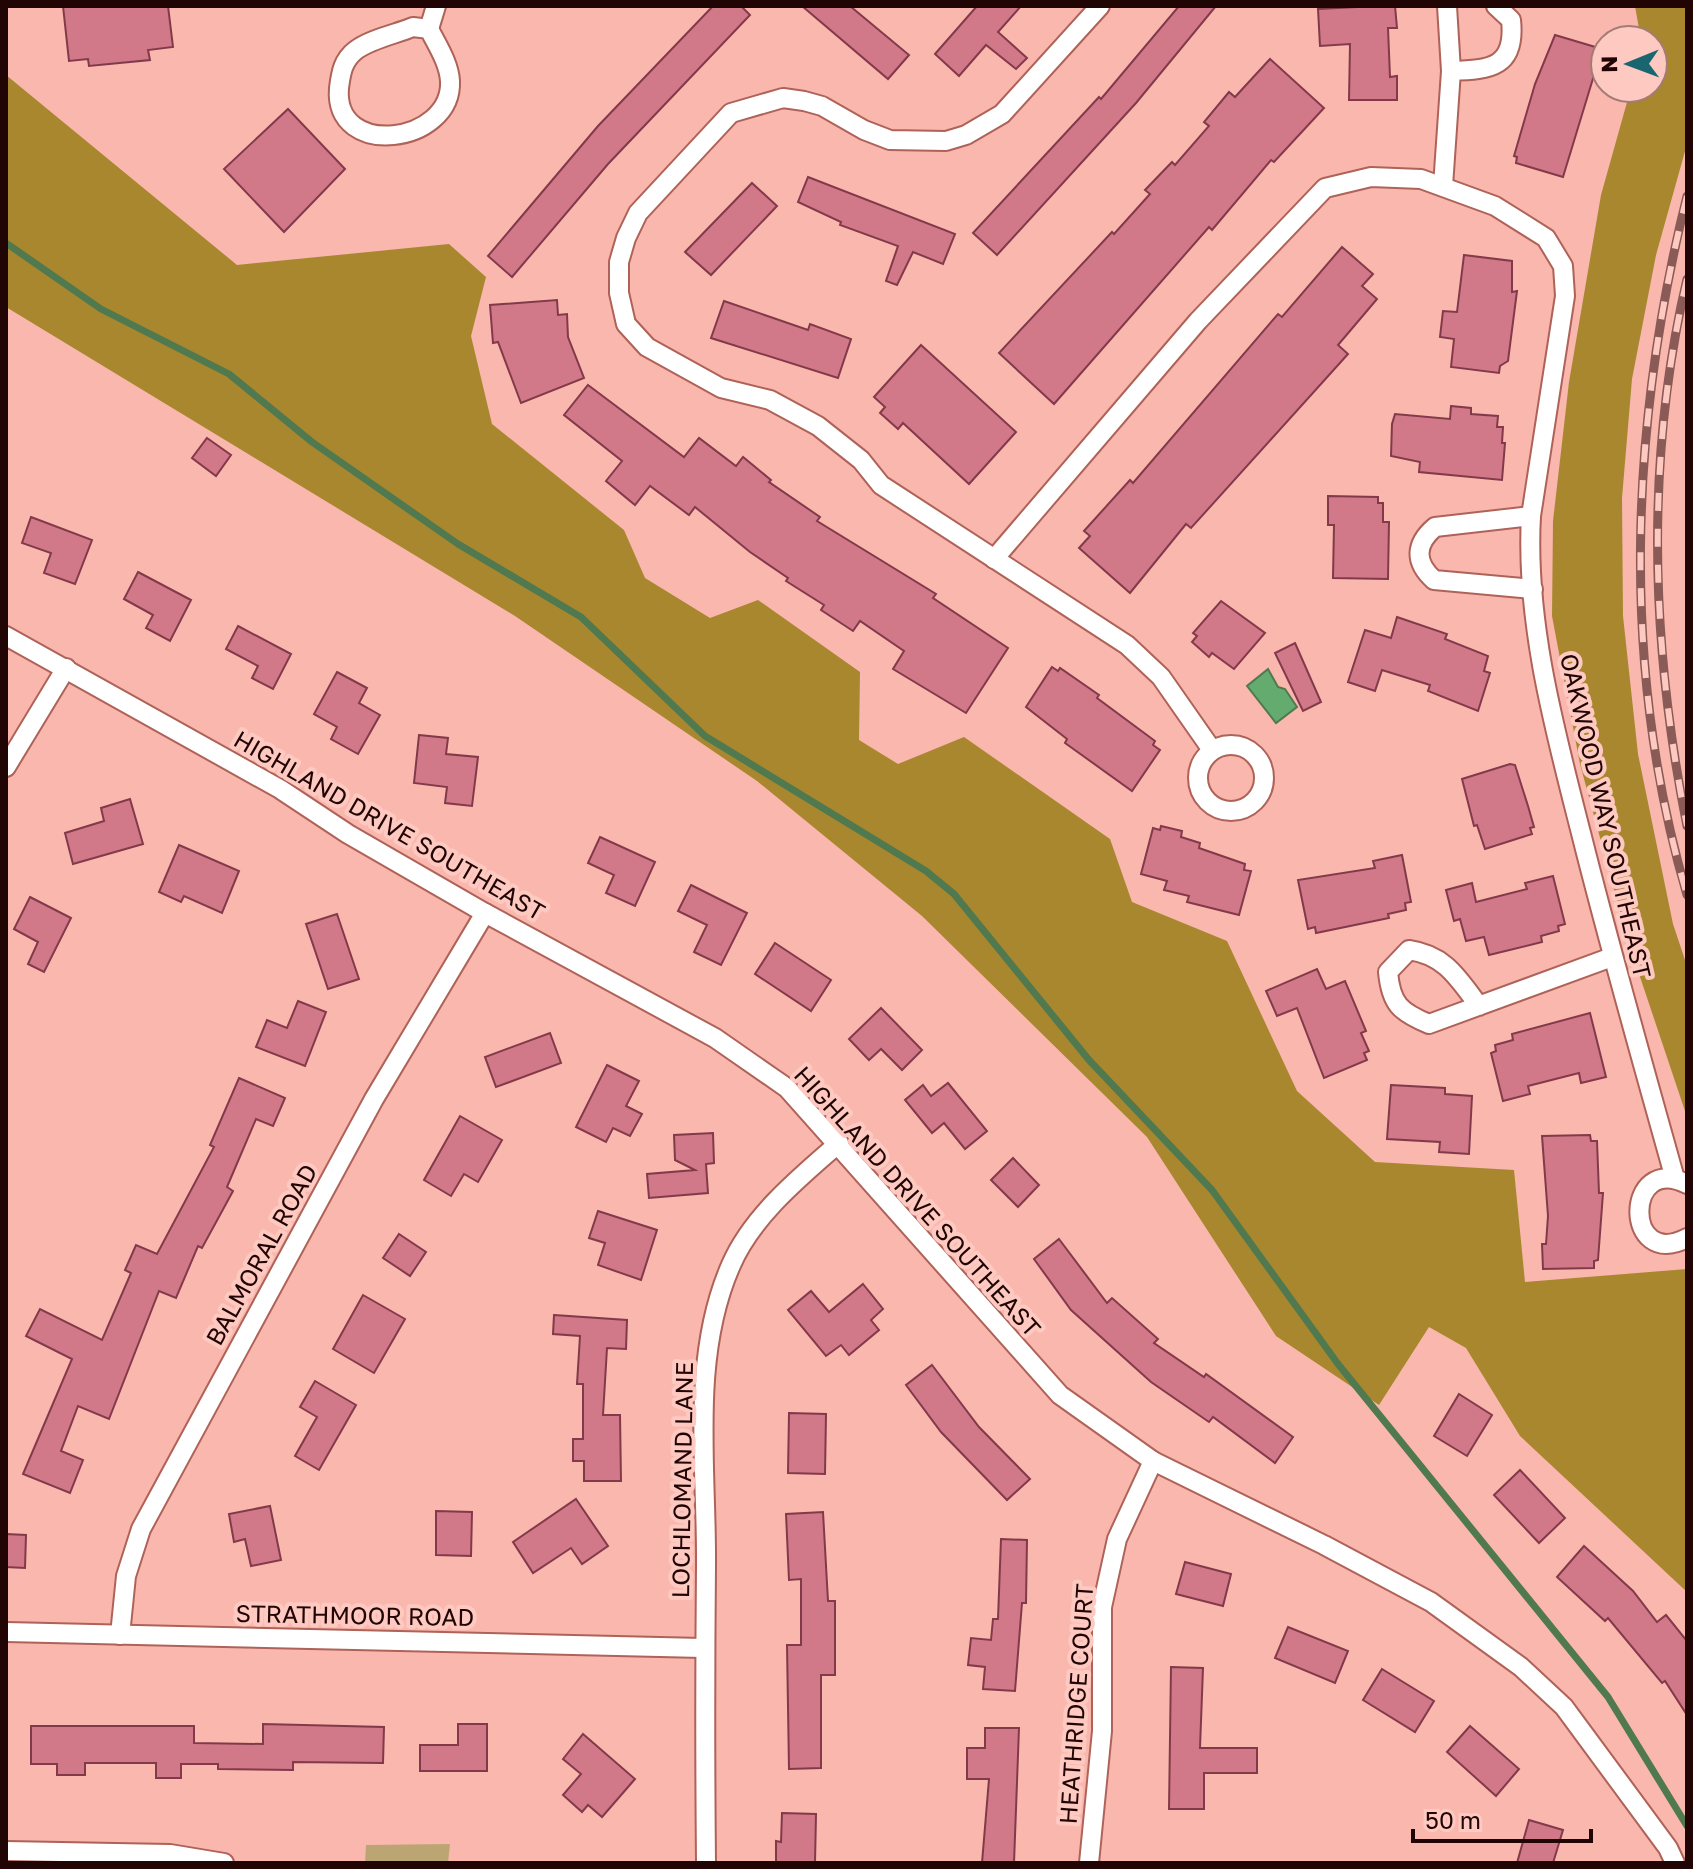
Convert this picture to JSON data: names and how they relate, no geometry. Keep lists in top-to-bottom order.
{
  "streets": {
    "street": [
      "OAKWOOD WAY SOUTHEAST",
      "HIGHLAND DRIVE SOUTHEAST",
      "BALMORAL ROAD",
      "LOCHLOMAND LANE",
      "STRATHMOOR ROAD",
      "HEATHRIDGE COURT"
    ]
  },
  "crossings": [
    ["HIGHLAND DRIVE SOUTHEAST", "BALMORAL ROAD"],
    ["HIGHLAND DRIVE SOUTHEAST", "LOCHLOMAND LANE"],
    ["HIGHLAND DRIVE SOUTHEAST", "HEATHRIDGE COURT"],
    ["BALMORAL ROAD", "STRATHMOOR ROAD"],
    ["LOCHLOMAND LANE", "STRATHMOOR ROAD"]
  ],
  "scale_bar": "50 m",
  "north": "left"
}
